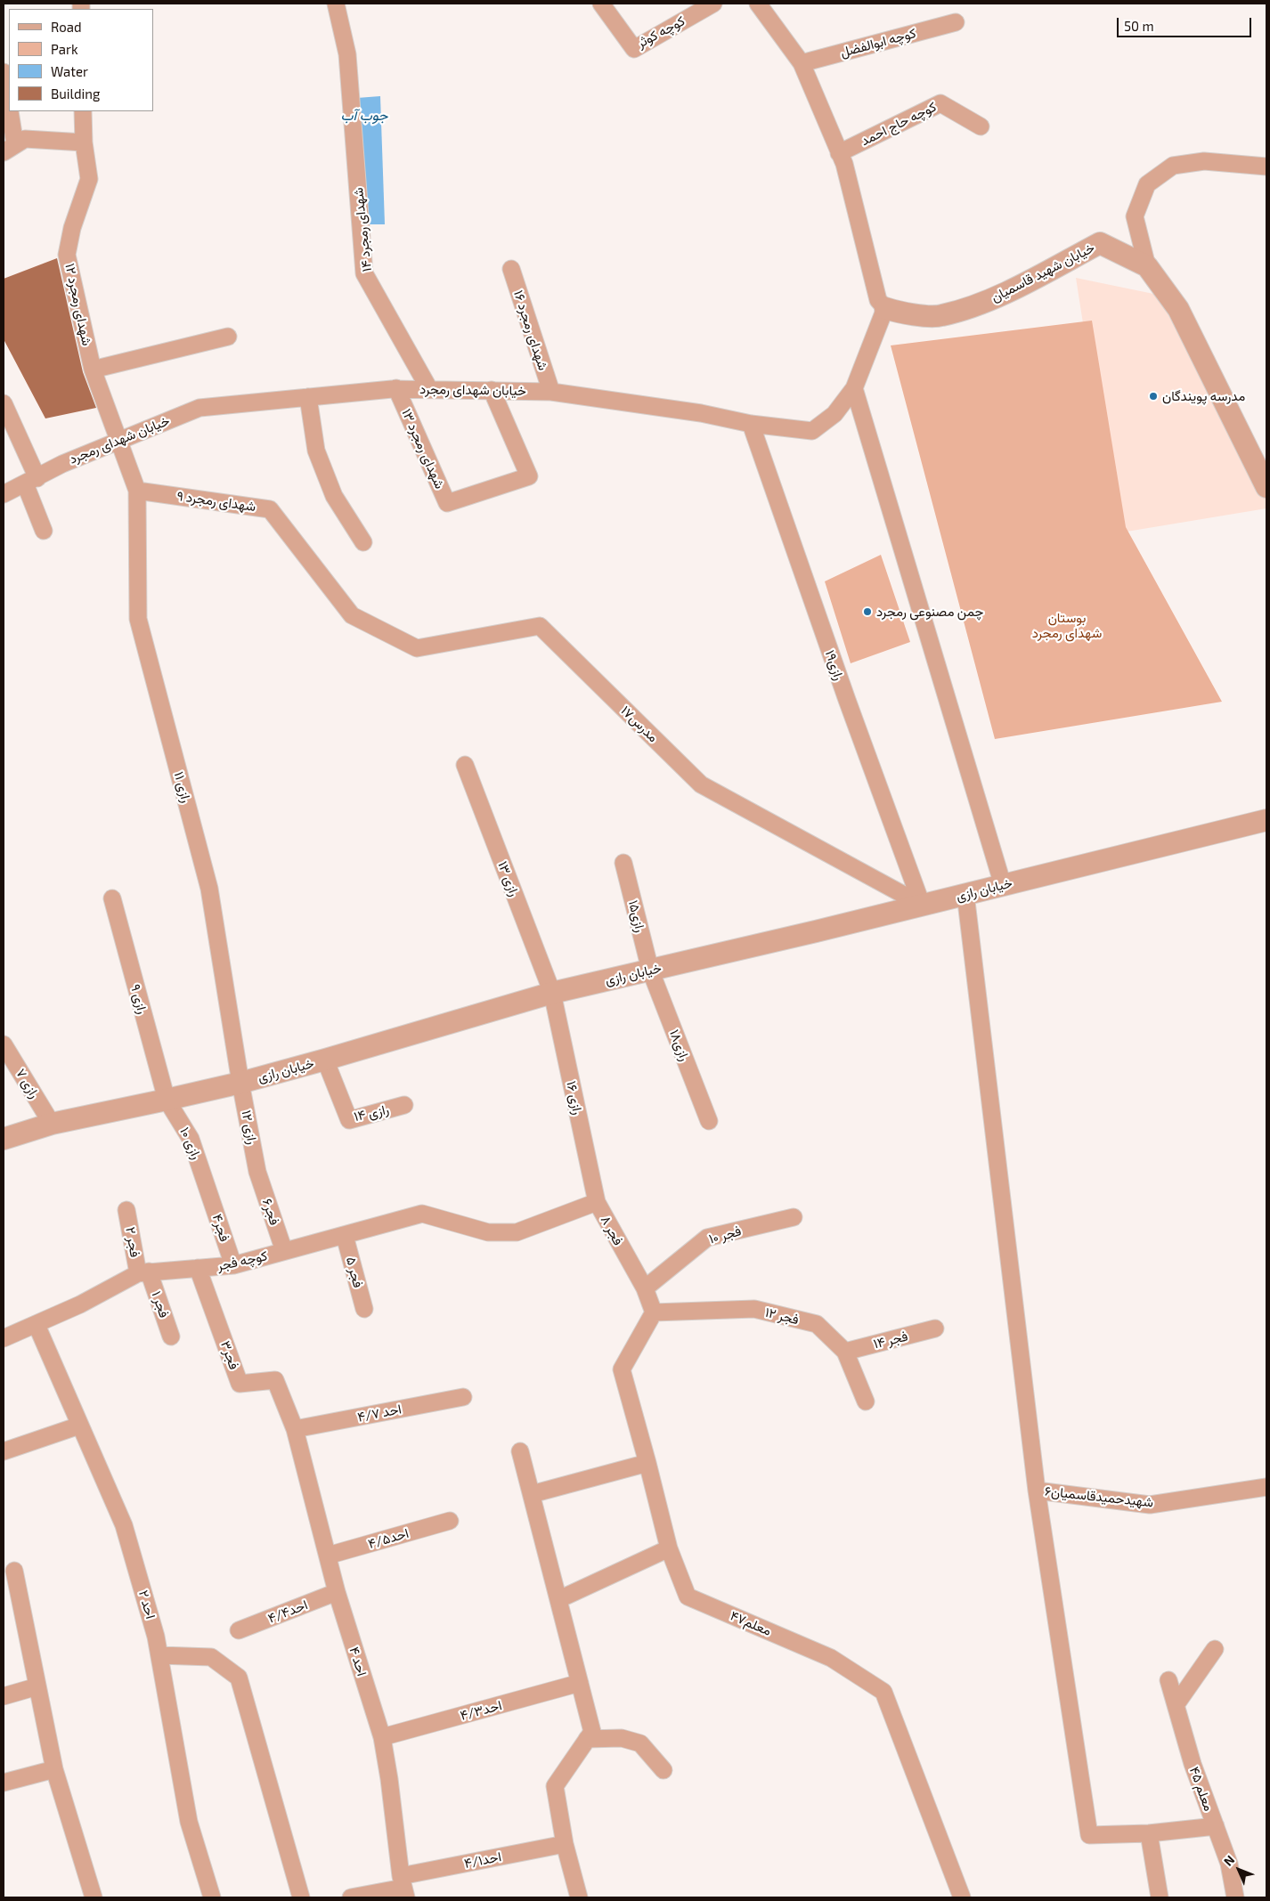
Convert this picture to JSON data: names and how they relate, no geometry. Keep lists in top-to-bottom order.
{
  "streets": {
    "street": [
      "کوچه کوثر",
      "کوچه ابوالفضل",
      "کوچه حاج احمد",
      "شهدای رمجرد ۱۴",
      "خیابان شهید قاسمیان",
      "شهدای رمجرد ۱۲",
      "شهدای رمجرد ۱۶",
      "خیابان شهدای رمجرد",
      "شهدای رمجرد ۱۳",
      "شهدای رمجرد ۹",
      "رازی۱۹",
      "مدرس۱۷",
      "رازی ۱۱",
      "رازی ۱۳",
      "خیابان رازی",
      "رازی۱۵",
      "رازی ۹",
      "رازی۱۸",
      "رازی ۷",
      "رازی ۱۶",
      "رازی ۱۴",
      "رازی ۱۲",
      "رازی ۱۰",
      "فجر۶",
      "فجر۴",
      "فجر ۸",
      "فجر ۱۰",
      "فجر ۲",
      "کوچه فجر",
      "فجر ۵",
      "فجر ۱",
      "فجر ۱۲",
      "فجر ۱۴",
      "فجر۳",
      "احد ۴/۷",
      "شهیدحمیدقاسمیان۶",
      "احد۴/۵",
      "احد ۲",
      "احد۴/۴",
      "معلم۴۷",
      "احد ۴",
      "احد۴/۳",
      "معلم ۴۵",
      "احد۴/۱"
    ]
  },
  "crossings": [
    ["شهدای رمجرد ۱۴", "خیابان شهدای رمجرد"],
    ["خیابان شهید قاسمیان", "خیابان شهدای رمجرد"],
    ["شهدای رمجرد ۱۲", "خیابان شهدای رمجرد"],
    ["شهدای رمجرد ۱۶", "خیابان شهدای رمجرد"],
    ["خیابان شهدای رمجرد", "شهدای رمجرد ۱۳"],
    ["خیابان شهدای رمجرد", "رازی۱۹"],
    ["شهدای رمجرد ۹", "مدرس۱۷"],
    ["شهدای رمجرد ۹", "رازی ۱۱"],
    ["رازی۱۹", "مدرس۱۷"],
    ["رازی۱۹", "خیابان رازی"],
    ["مدرس۱۷", "خیابان رازی"],
    ["رازی ۱۱", "خیابان رازی"],
    ["رازی ۱۱", "رازی ۱۲"],
    ["رازی ۱۳", "خیابان رازی"],
    ["رازی ۱۳", "رازی ۱۶"],
    ["خیابان رازی", "رازی۱۵"],
    ["خیابان رازی", "رازی ۹"],
    ["خیابان رازی", "رازی۱۸"],
    ["خیابان رازی", "رازی ۷"],
    ["خیابان رازی", "رازی ۱۶"],
    ["خیابان رازی", "رازی ۱۴"],
    ["خیابان رازی", "رازی ۱۲"],
    ["خیابان رازی", "رازی ۱۰"],
    ["رازی۱۵", "رازی۱۸"],
    ["رازی ۹", "رازی ۱۰"],
    ["رازی ۱۶", "فجر ۸"],
    ["رازی ۱۲", "فجر۶"],
    ["رازی ۱۰", "فجر۴"],
    ["فجر۶", "کوچه فجر"],
    ["فجر۴", "کوچه فجر"],
    ["فجر ۸", "فجر ۱۰"],
    ["فجر ۸", "کوچه فجر"],
    ["فجر ۸", "فجر ۱۲"],
    ["فجر ۸", "معلم۴۷"],
    ["فجر ۲", "کوچه فجر"],
    ["فجر ۲", "فجر ۱"],
    ["کوچه فجر", "فجر ۵"],
    ["کوچه فجر", "فجر ۱"],
    ["کوچه فجر", "فجر۳"],
    ["کوچه فجر", "احد ۲"],
    ["فجر ۱۲", "فجر ۱۴"],
    ["فجر ۱۲", "معلم۴۷"],
    ["فجر۳", "احد ۴/۷"],
    ["فجر۳", "احد ۴"],
    ["احد ۴/۷", "احد ۴"],
    ["احد۴/۵", "احد ۴"],
    ["احد۴/۴", "احد ۴"],
    ["احد ۴", "احد۴/۳"],
    ["احد ۴", "احد۴/۱"]
  ],
  "water": ["جوب آب"],
  "parks": ["بوستان شهدای رمجرد"],
  "places": ["مدرسه پویندگان", "چمن مصنوعی رمجرد"],
  "legend": [
    "Road",
    "Park",
    "Water",
    "Building"
  ],
  "scale_bar": "50 m",
  "north": "top left"
}
